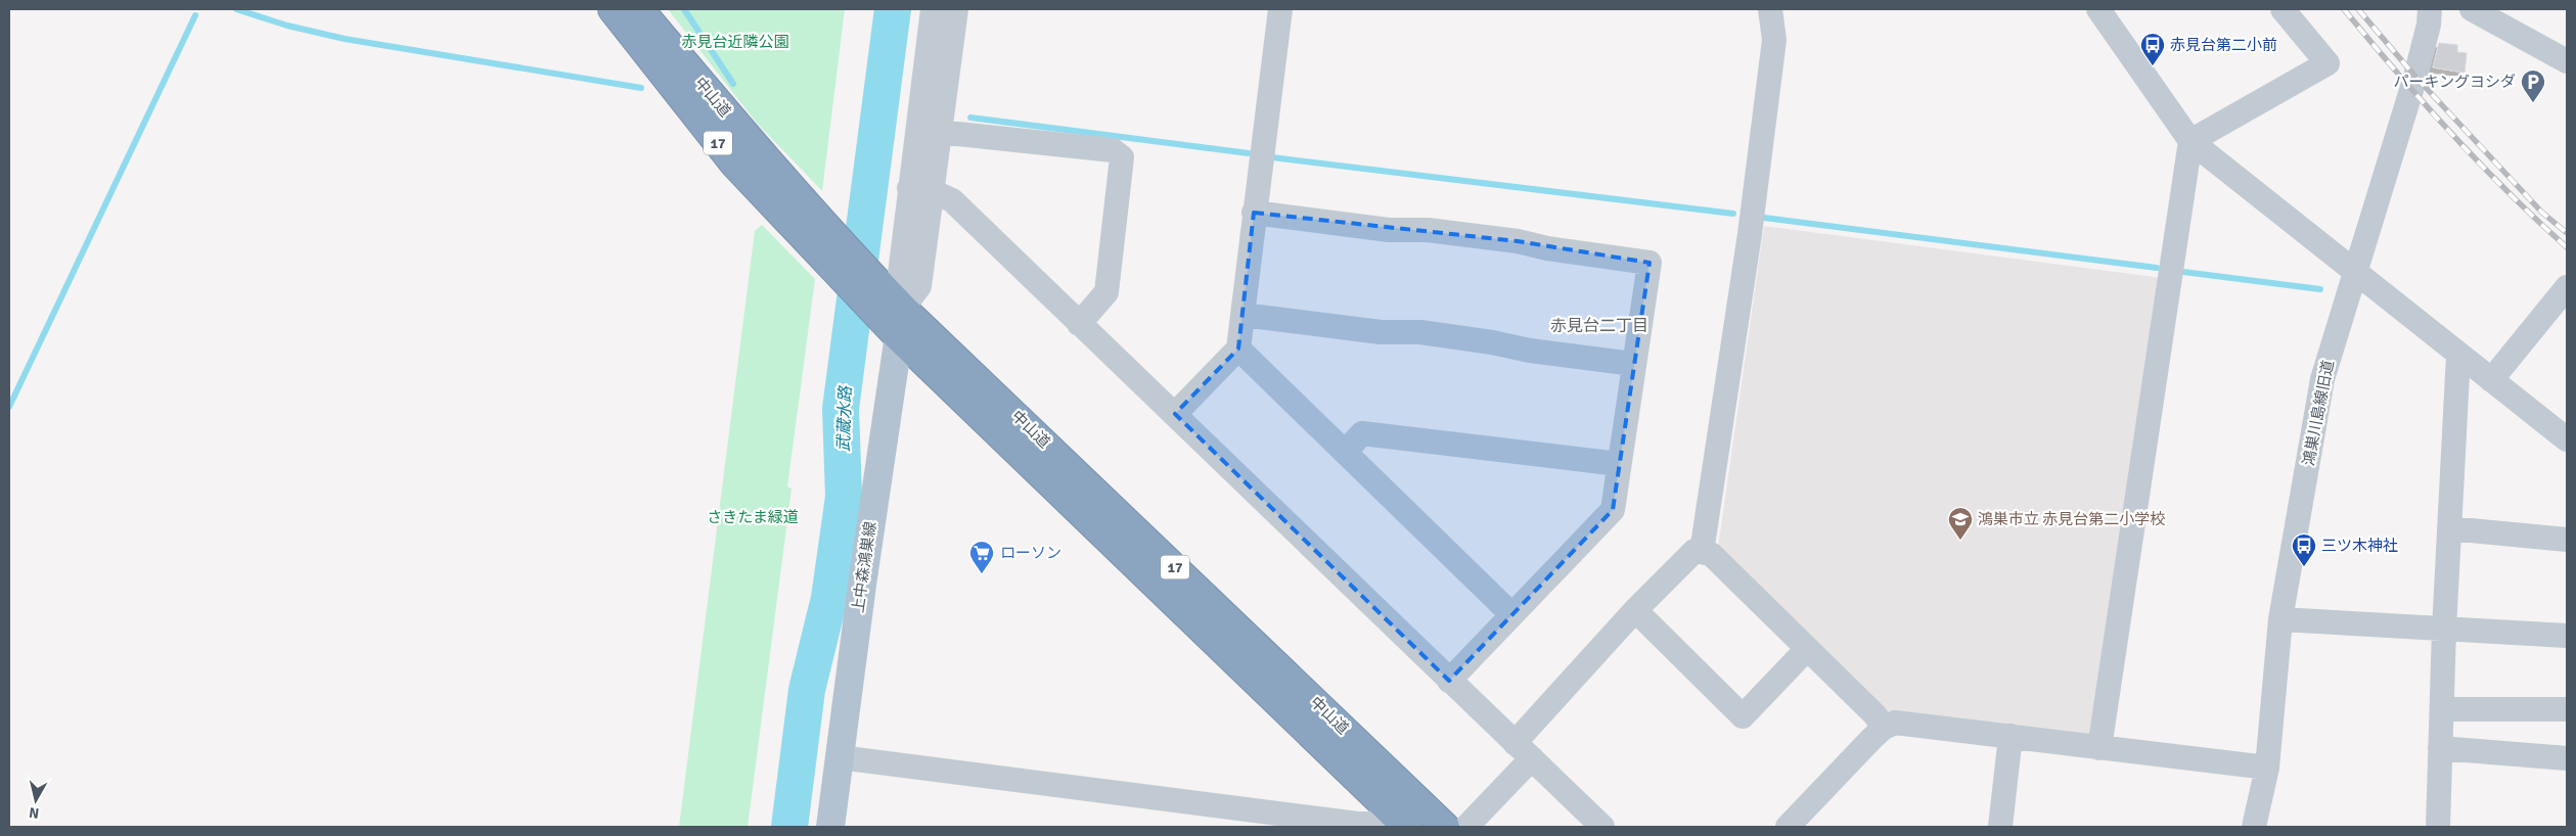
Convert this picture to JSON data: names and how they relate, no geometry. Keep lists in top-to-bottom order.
{
  "streets": {
    "highway": ["中山道", "17"],
    "main road": ["上中森鴻巣線"],
    "street": ["鴻巣川島線旧道"]
  },
  "crossings": [
    ["中山道", "上中森鴻巣線"]
  ],
  "districts": ["赤見台二丁目"],
  "water": ["武蔵水路"],
  "parks": ["赤見台近隣公園", "さきたま緑道"],
  "places": {
    "bus stop": ["赤見台第二小前", "三ツ木神社"],
    "parking": ["パーキングヨシダ"],
    "school or university": ["鴻巣市立 赤見台第二小学校"],
    "supermarket": ["ローソン"]
  },
  "north": "bottom"
}
